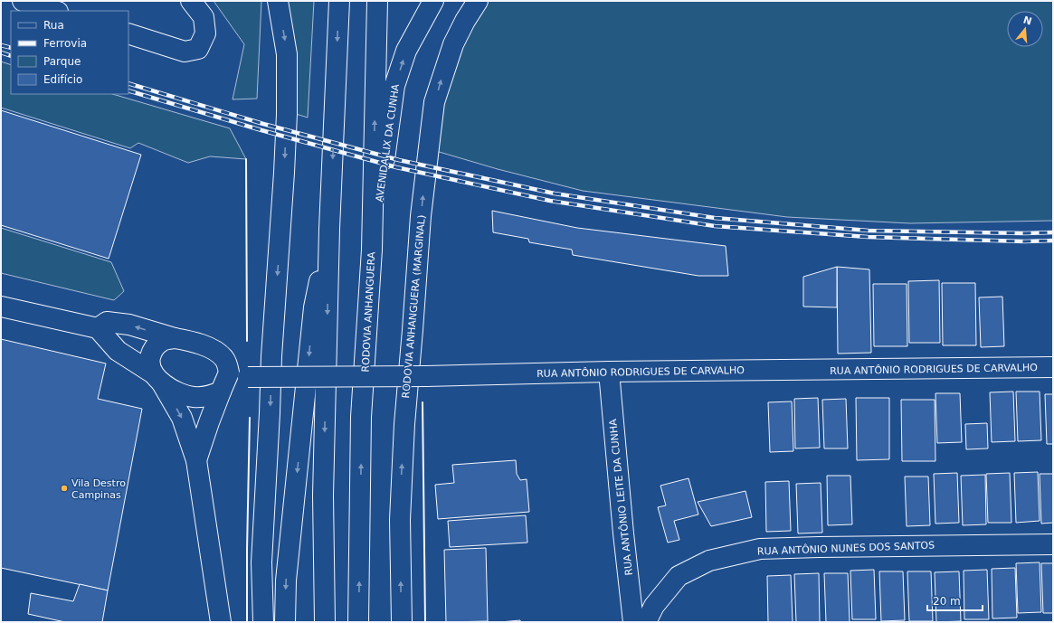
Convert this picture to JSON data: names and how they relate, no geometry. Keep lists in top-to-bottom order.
{
  "streets": {
    "main road": [
      "AVENIDA LIX DA CUNHA",
      "RODOVIA ANHANGUERA (MARGINAL)",
      "RODOVIA ANHANGUERA",
      "RUA ANTÔNIO RODRIGUES DE CARVALHO",
      "RUA ANTÔNIO LEITE DA CUNHA",
      "RUA ANTÔNIO NUNES DOS SANTOS"
    ]
  },
  "crossings": [
    ["AVENIDA LIX DA CUNHA", "RODOVIA ANHANGUERA"],
    ["RUA ANTÔNIO RODRIGUES DE CARVALHO", "RUA ANTÔNIO LEITE DA CUNHA"]
  ],
  "places": ["Vila Destro Campinas"],
  "legend": [
    "Rua",
    "Ferrovia",
    "Parque",
    "Edifício"
  ],
  "scale_bar": "20 m",
  "north": "top"
}
